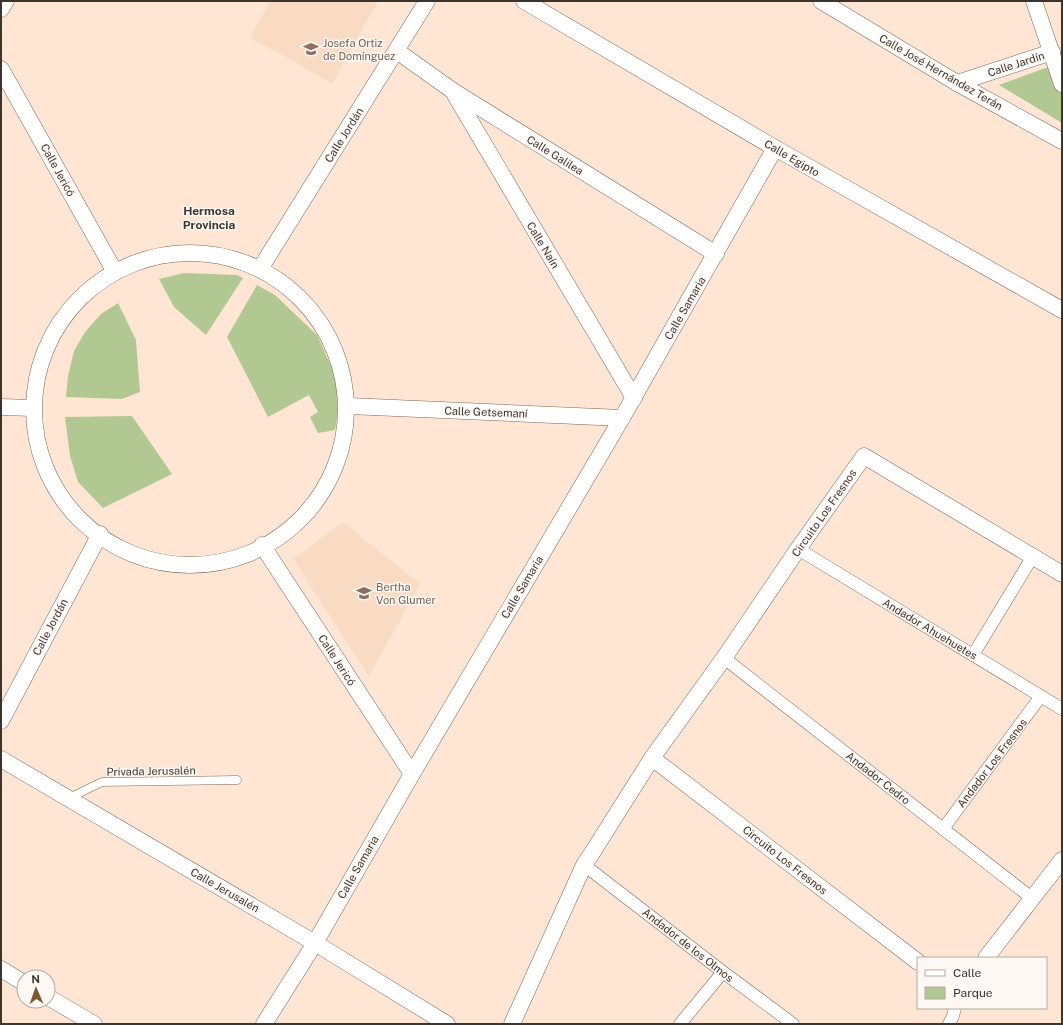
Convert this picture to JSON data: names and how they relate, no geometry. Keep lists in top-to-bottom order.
{
  "streets": {
    "street": [
      "Calle Jardín",
      "Calle José Hernández Terán",
      "Calle Jordán",
      "Calle Galilea",
      "Calle Egipto",
      "Calle Jericó",
      "Calle Naín",
      "Calle Samaria",
      "Calle Getsemaní",
      "Circuito Los Fresnos",
      "Andador Ahuehuetes",
      "Andador Los Fresnos",
      "Andador Cedro",
      "Calle Jerusalén",
      "Andador de los Olmos"
    ],
    "lane": ["Privada Jerusalén"]
  },
  "crossings": [
    ["Calle Jardín", "Calle José Hernández Terán"],
    ["Calle Jordán", "Calle Galilea"],
    ["Calle Galilea", "Calle Naín"],
    ["Calle Galilea", "Calle Samaria"],
    ["Calle Egipto", "Calle Samaria"],
    ["Calle Jericó", "Calle Samaria"],
    ["Calle Naín", "Calle Samaria"],
    ["Calle Samaria", "Calle Getsemaní"],
    ["Calle Samaria", "Calle Jerusalén"],
    ["Circuito Los Fresnos", "Andador Ahuehuetes"],
    ["Circuito Los Fresnos", "Andador Cedro"],
    ["Circuito Los Fresnos", "Andador de los Olmos"],
    ["Andador Ahuehuetes", "Andador Los Fresnos"],
    ["Andador Los Fresnos", "Andador Cedro"],
    ["Privada Jerusalén", "Calle Jerusalén"]
  ],
  "districts": ["Hermosa Provincia"],
  "places": {
    "school or university": ["Josefa Ortiz de Domínguez", "Bertha Von Glumer"]
  },
  "legend": ["Calle", "Parque"],
  "north": "top"
}
